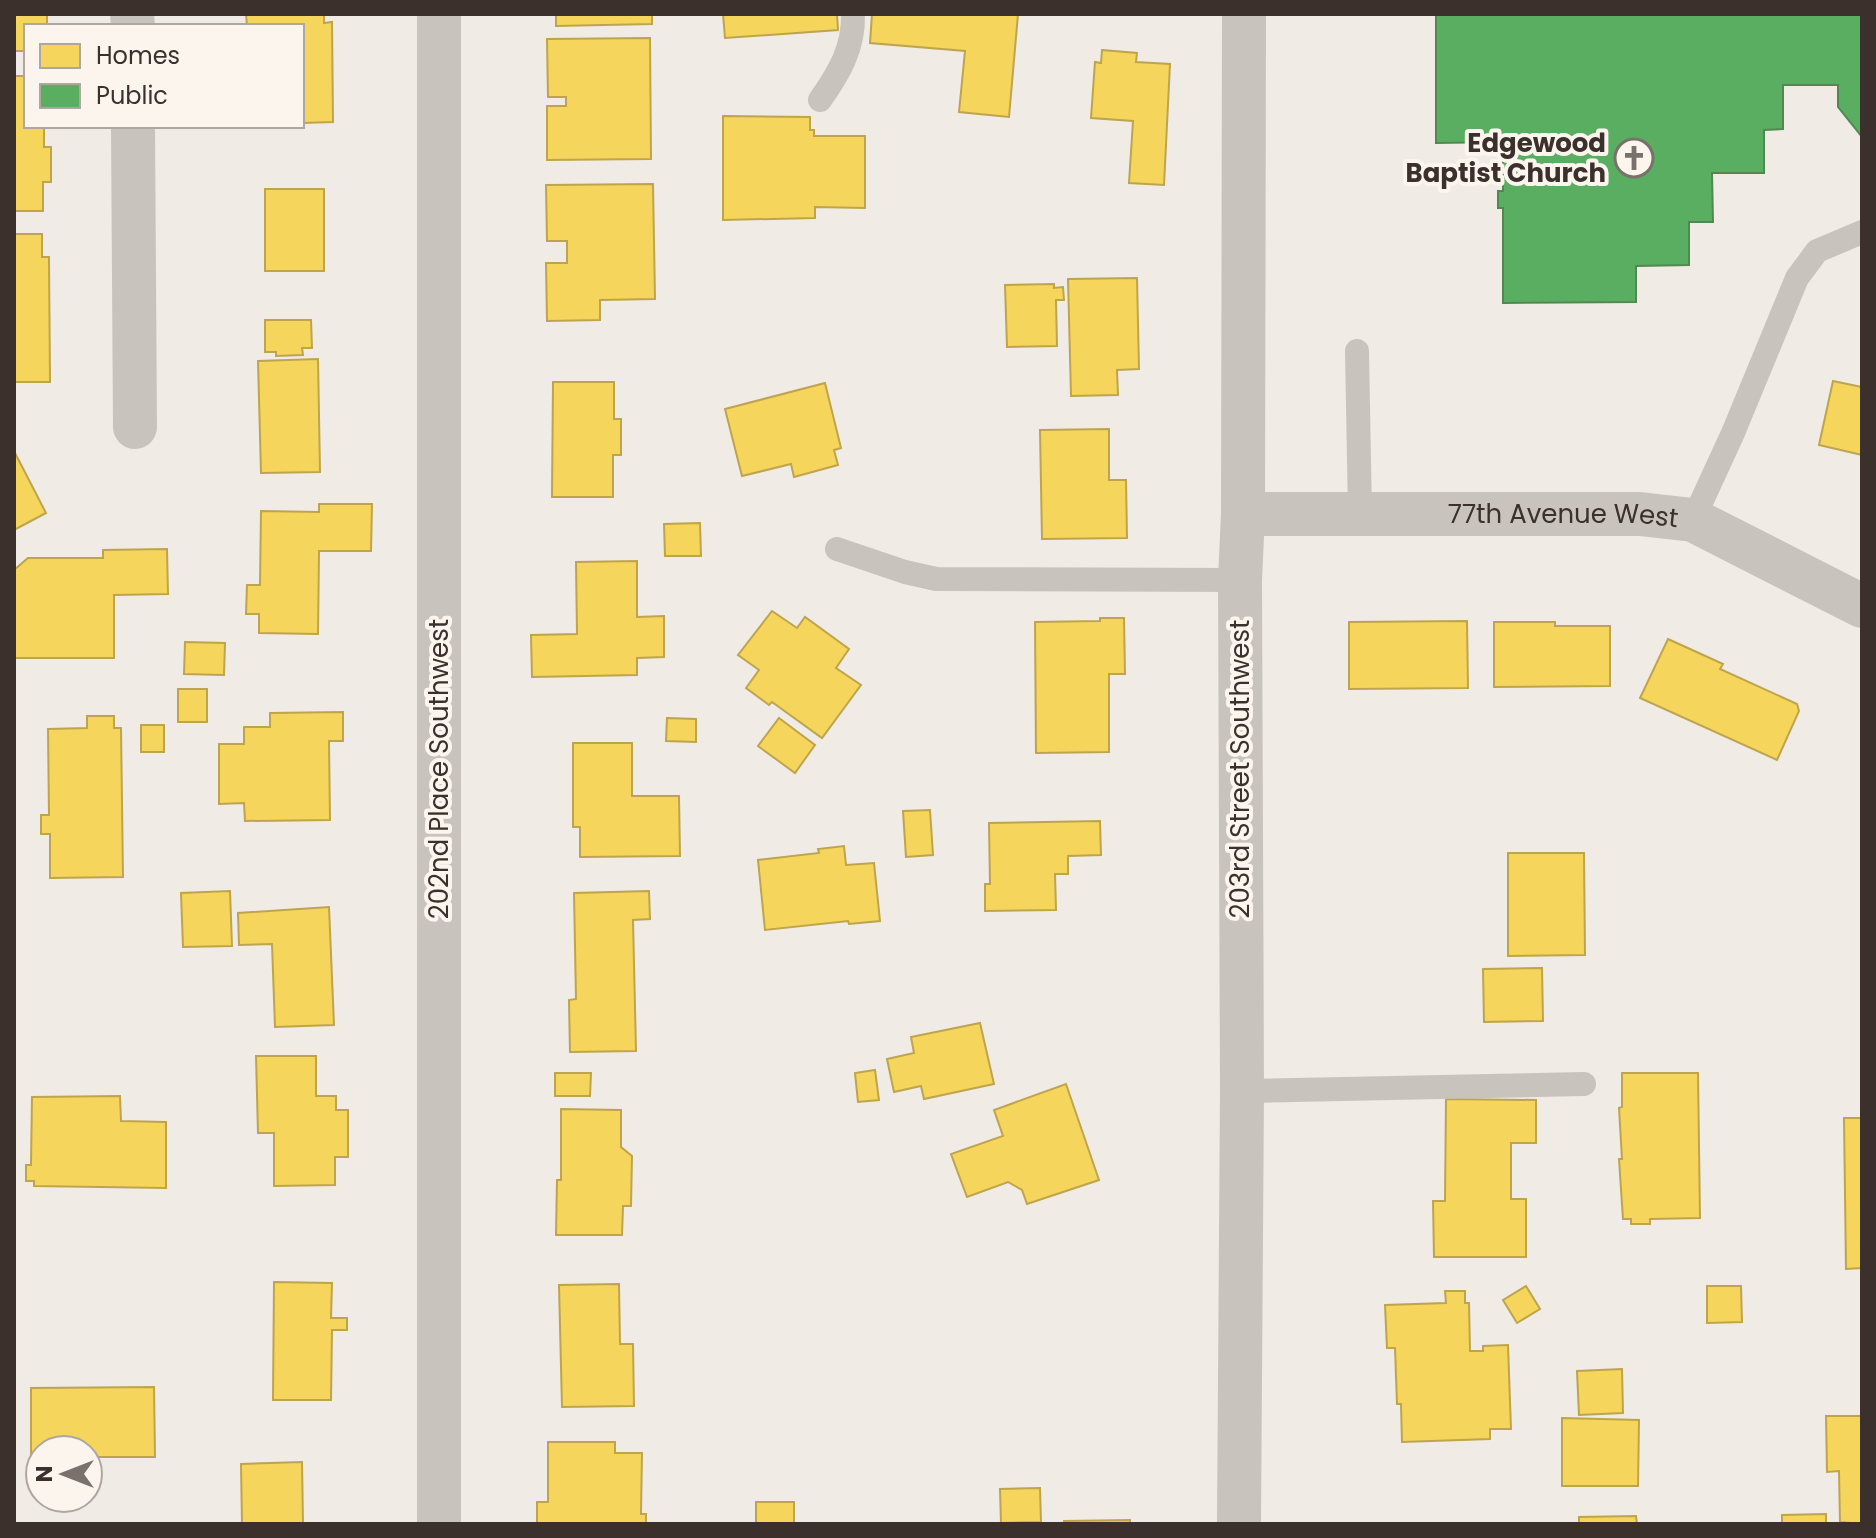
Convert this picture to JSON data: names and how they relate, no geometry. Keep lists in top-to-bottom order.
{
  "streets": {
    "street": ["77th Avenue West", "202nd Place Southwest", "203rd Street Southwest"]
  },
  "crossings": [
    ["77th Avenue West", "203rd Street Southwest"]
  ],
  "places": {
    "church": ["Edgewood Baptist Church"]
  },
  "legend": ["Homes", "Public"],
  "north": "left"
}
